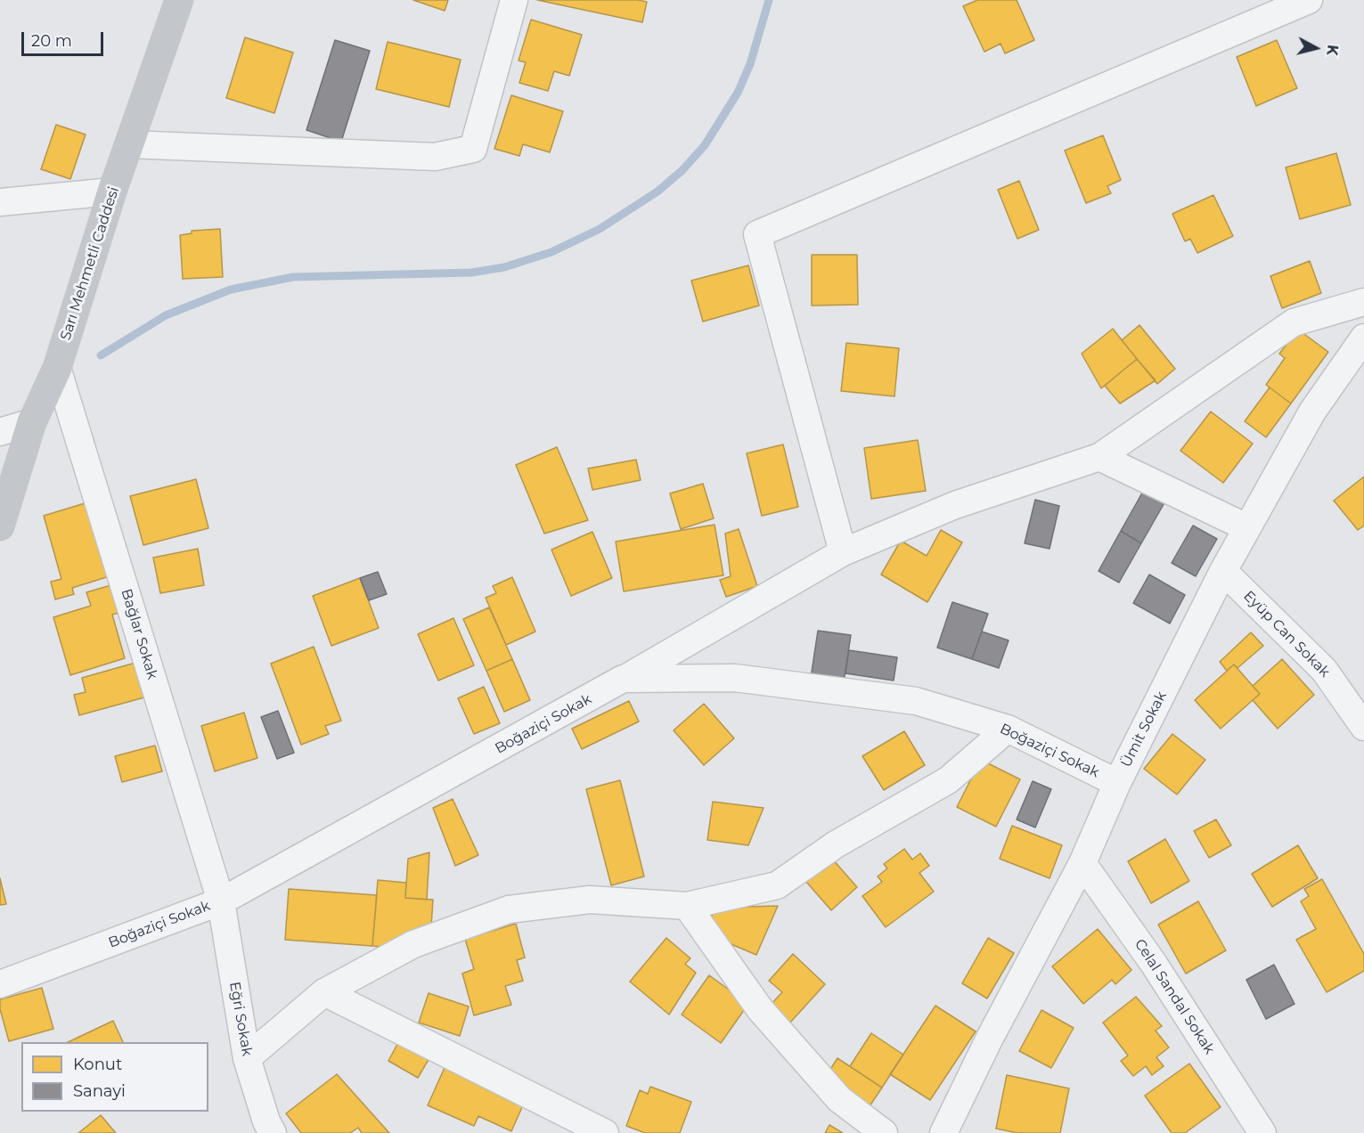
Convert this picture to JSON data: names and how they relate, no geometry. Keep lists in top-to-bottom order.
{
  "streets": {
    "street": [
      "Sarı Mehmetli Caddesi",
      "Bağlar Sokak",
      "Eyüp Can Sokak",
      "Boğaziçi Sokak",
      "Ümit Sokak",
      "Celal Sandal Sokak",
      "Eğri Sokak"
    ]
  },
  "crossings": [
    ["Sarı Mehmetli Caddesi", "Bağlar Sokak"],
    ["Bağlar Sokak", "Boğaziçi Sokak"],
    ["Bağlar Sokak", "Eğri Sokak"],
    ["Eyüp Can Sokak", "Ümit Sokak"],
    ["Boğaziçi Sokak", "Ümit Sokak"],
    ["Boğaziçi Sokak", "Eğri Sokak"],
    ["Ümit Sokak", "Celal Sandal Sokak"]
  ],
  "legend": ["Konut", "Sanayi"],
  "scale_bar": "20 m",
  "north": "right"
}
